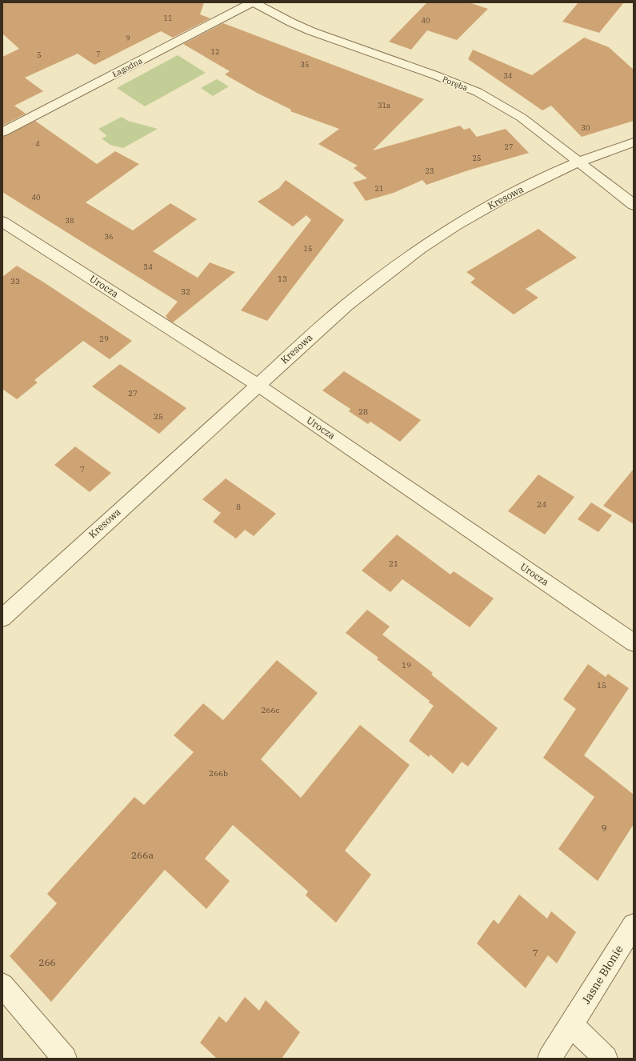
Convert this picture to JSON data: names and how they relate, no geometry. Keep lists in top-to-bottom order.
{
  "streets": {
    "street": [
      "Łagodna",
      "Poręba",
      "Kresowa",
      "Urocza",
      "Jasne Błonie"
    ]
  },
  "crossings": [
    ["Łagodna", "Poręba"],
    ["Poręba", "Kresowa"],
    ["Kresowa", "Urocza"]
  ],
  "house_numbers": [
    "11",
    "40",
    "9",
    "12",
    "7",
    "5",
    "35",
    "34",
    "31a",
    "30",
    "4",
    "27",
    "25",
    "23",
    "21",
    "40",
    "38",
    "36",
    "15",
    "34",
    "13",
    "33",
    "32",
    "29",
    "27",
    "28",
    "25",
    "7",
    "24",
    "8",
    "21",
    "19",
    "15",
    "266c",
    "266b",
    "9",
    "266a",
    "7",
    "266"
  ]
}
